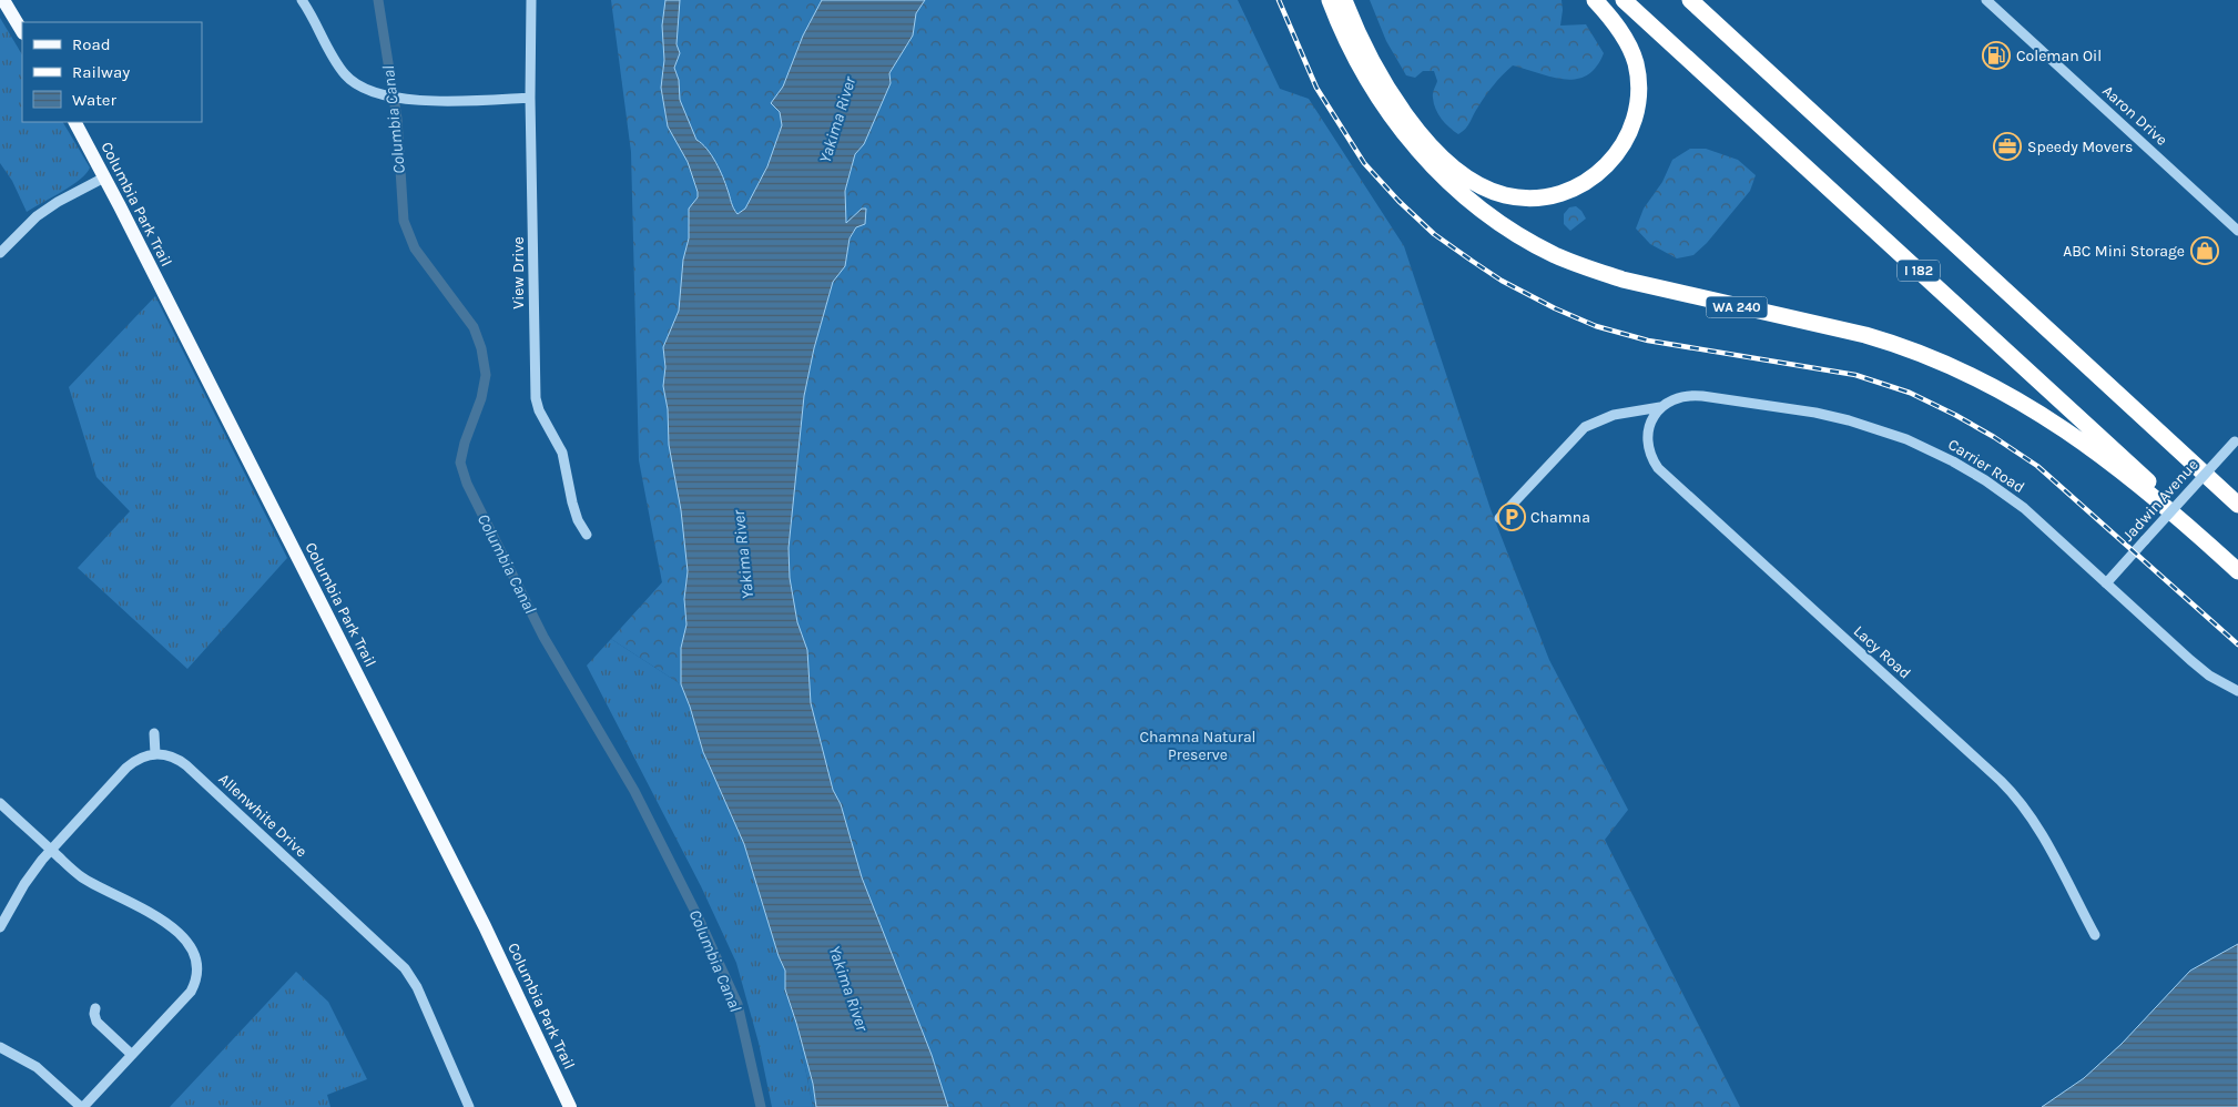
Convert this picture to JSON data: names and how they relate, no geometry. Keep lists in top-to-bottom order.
{
  "streets": {
    "highway": ["I 182", "WA 240"],
    "main road": ["Columbia Park Trail"],
    "street": [
      "Aaron Drive",
      "View Drive",
      "Carrier Road",
      "Jadwin Avenue",
      "Lacy Road",
      "Allenwhite Drive"
    ]
  },
  "crossings": [
    ["I 182", "WA 240"],
    ["Carrier Road", "Jadwin Avenue"],
    ["Carrier Road", "Lacy Road"]
  ],
  "water": ["Columbia Canal", "Yakima River"],
  "parks": ["Chamna Natural Preserve"],
  "places": {
    "fuel station": ["Coleman Oil"],
    "office": ["Speedy Movers"],
    "shop": ["ABC Mini Storage"],
    "parking": ["Chamna"]
  },
  "legend": ["Road", "Railway", "Water"]
}
